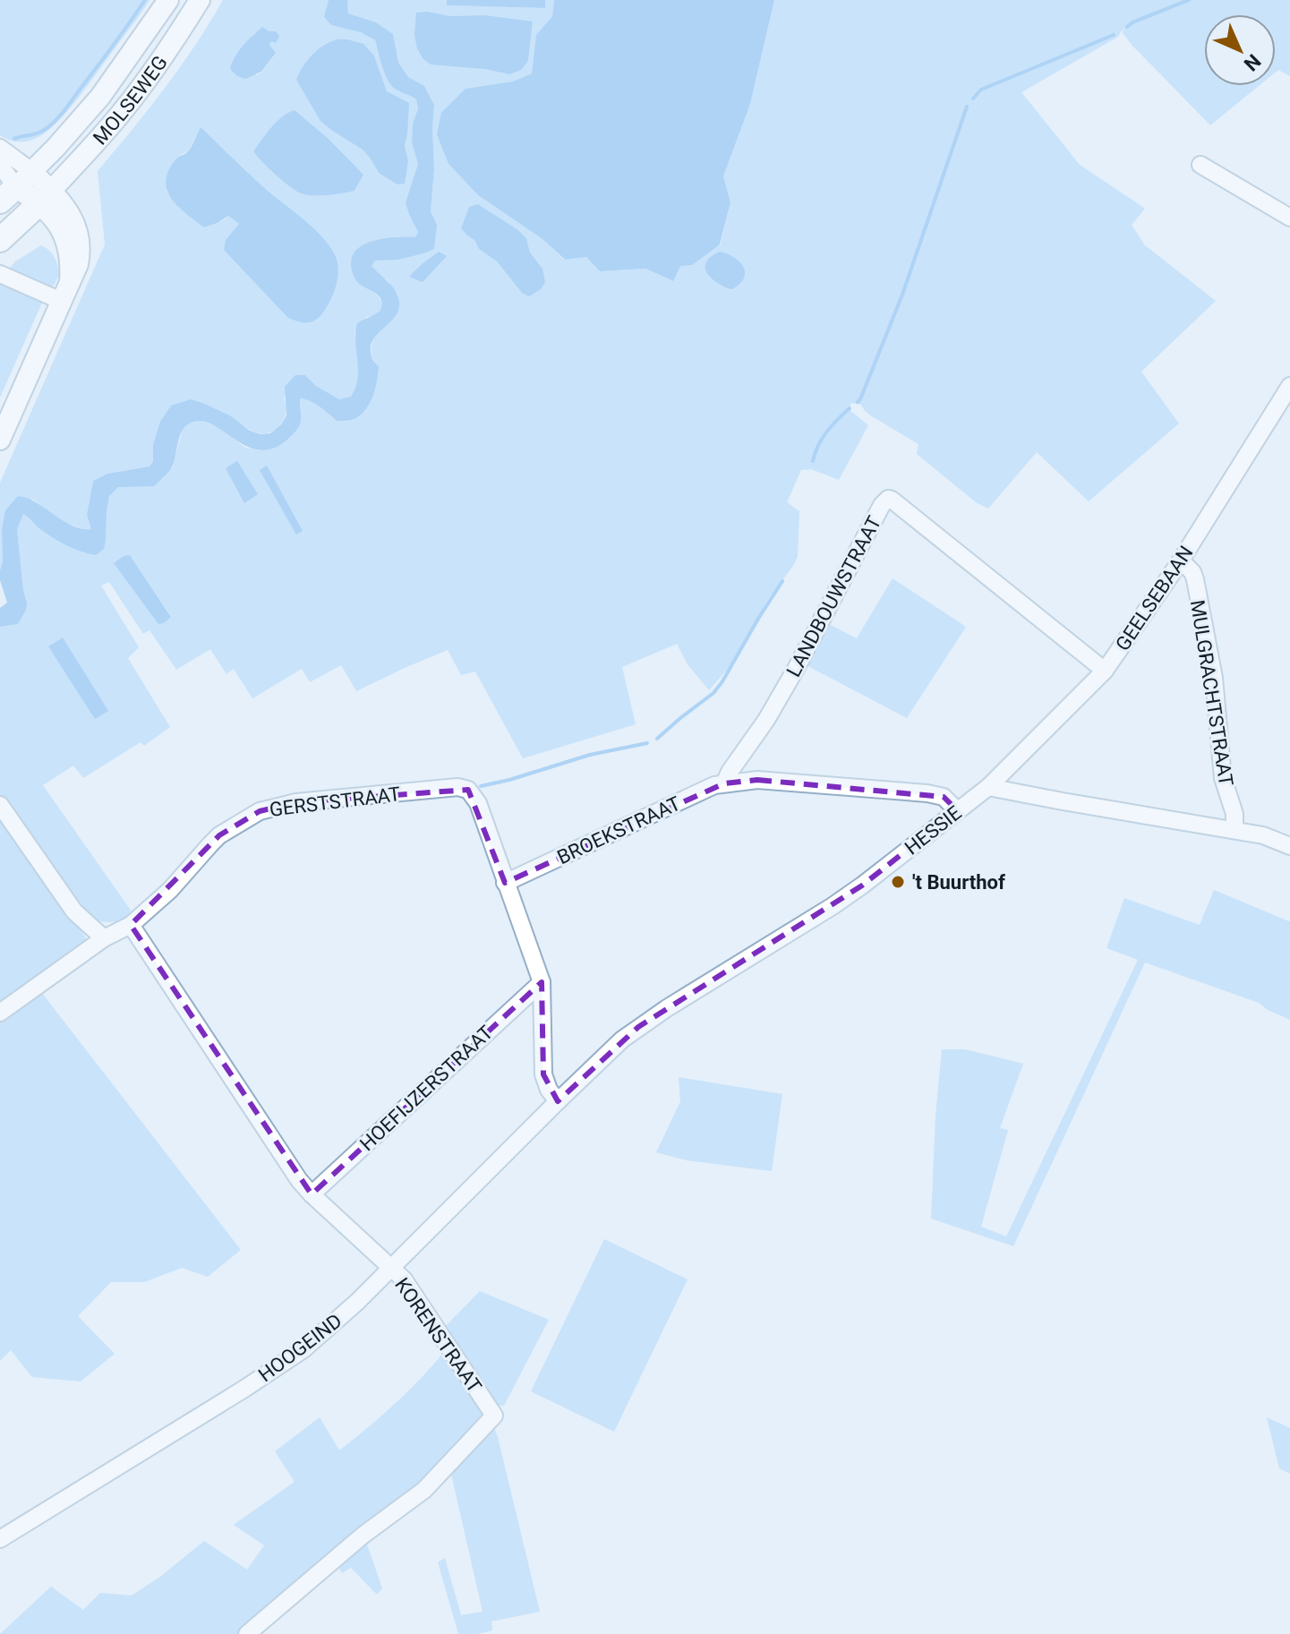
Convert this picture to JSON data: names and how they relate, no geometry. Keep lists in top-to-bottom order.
{
  "streets": {
    "main road": ["MOLSEWEG"],
    "street": [
      "LANDBOUWSTRAAT",
      "GEELSEBAAN",
      "MULGRACHTSTRAAT",
      "GERSTSTRAAT",
      "BROEKSTRAAT",
      "HESSIE",
      "HOEFIJZERSTRAAT",
      "KORENSTRAAT",
      "HOOGEIND"
    ]
  },
  "crossings": [
    ["LANDBOUWSTRAAT", "GEELSEBAAN"],
    ["LANDBOUWSTRAAT", "BROEKSTRAAT"],
    ["GEELSEBAAN", "MULGRACHTSTRAAT"],
    ["GEELSEBAAN", "HESSIE"],
    ["GERSTSTRAAT", "BROEKSTRAAT"],
    ["GERSTSTRAAT", "KORENSTRAAT"],
    ["BROEKSTRAAT", "HESSIE"],
    ["HESSIE", "HOOGEIND"],
    ["HOEFIJZERSTRAAT", "KORENSTRAAT"],
    ["KORENSTRAAT", "HOOGEIND"]
  ],
  "places": ["'t Buurthof"],
  "north": "bottom right"
}
